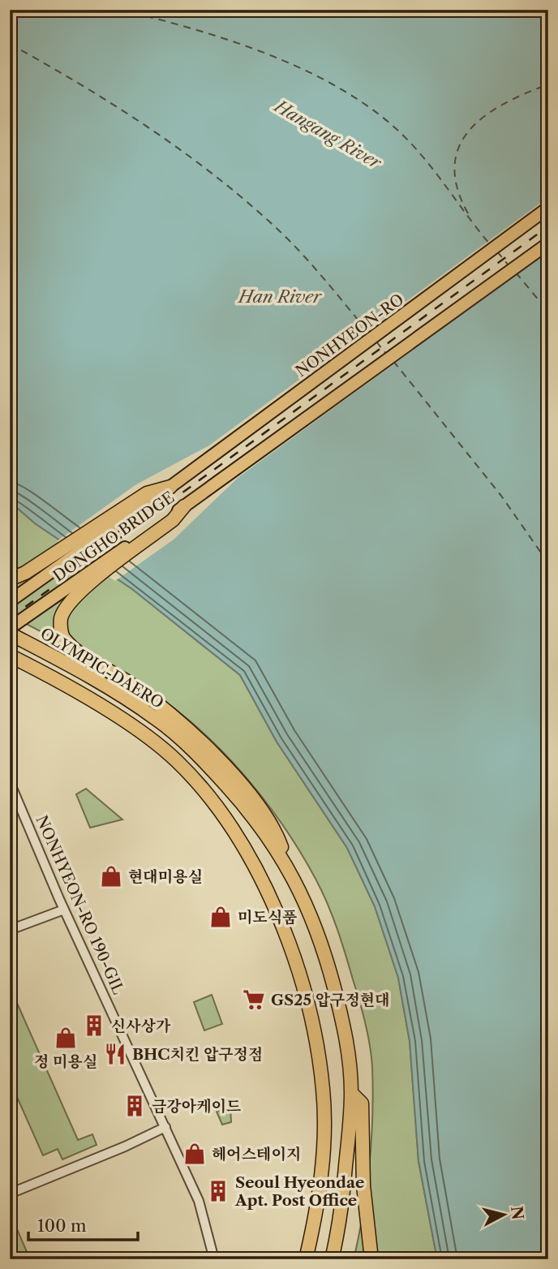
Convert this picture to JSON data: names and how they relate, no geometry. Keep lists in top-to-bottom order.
{
  "streets": {
    "highway": ["OLYMPIC-DAERO"],
    "main road": ["NONHYEON-RO", "DONGHO BRIDGE"],
    "street": ["NONHYEON-RO 190-GIL"]
  },
  "crossings": [
    ["NONHYEON-RO", "DONGHO BRIDGE"]
  ],
  "water": ["Hangang River", "Han River"],
  "places": {
    "shop": [
      "현대미용실",
      "미도식품",
      "정 미용실",
      "헤어스테이지"
    ],
    "supermarket": ["GS25 압구정현대"],
    "building": ["신사상가", "금강아케이드", "Seoul Hyeondae Apt. Post Office"],
    "restaurant": ["BHC치킨 압구정점"]
  },
  "scale_bar": "100 m",
  "north": "right"
}
